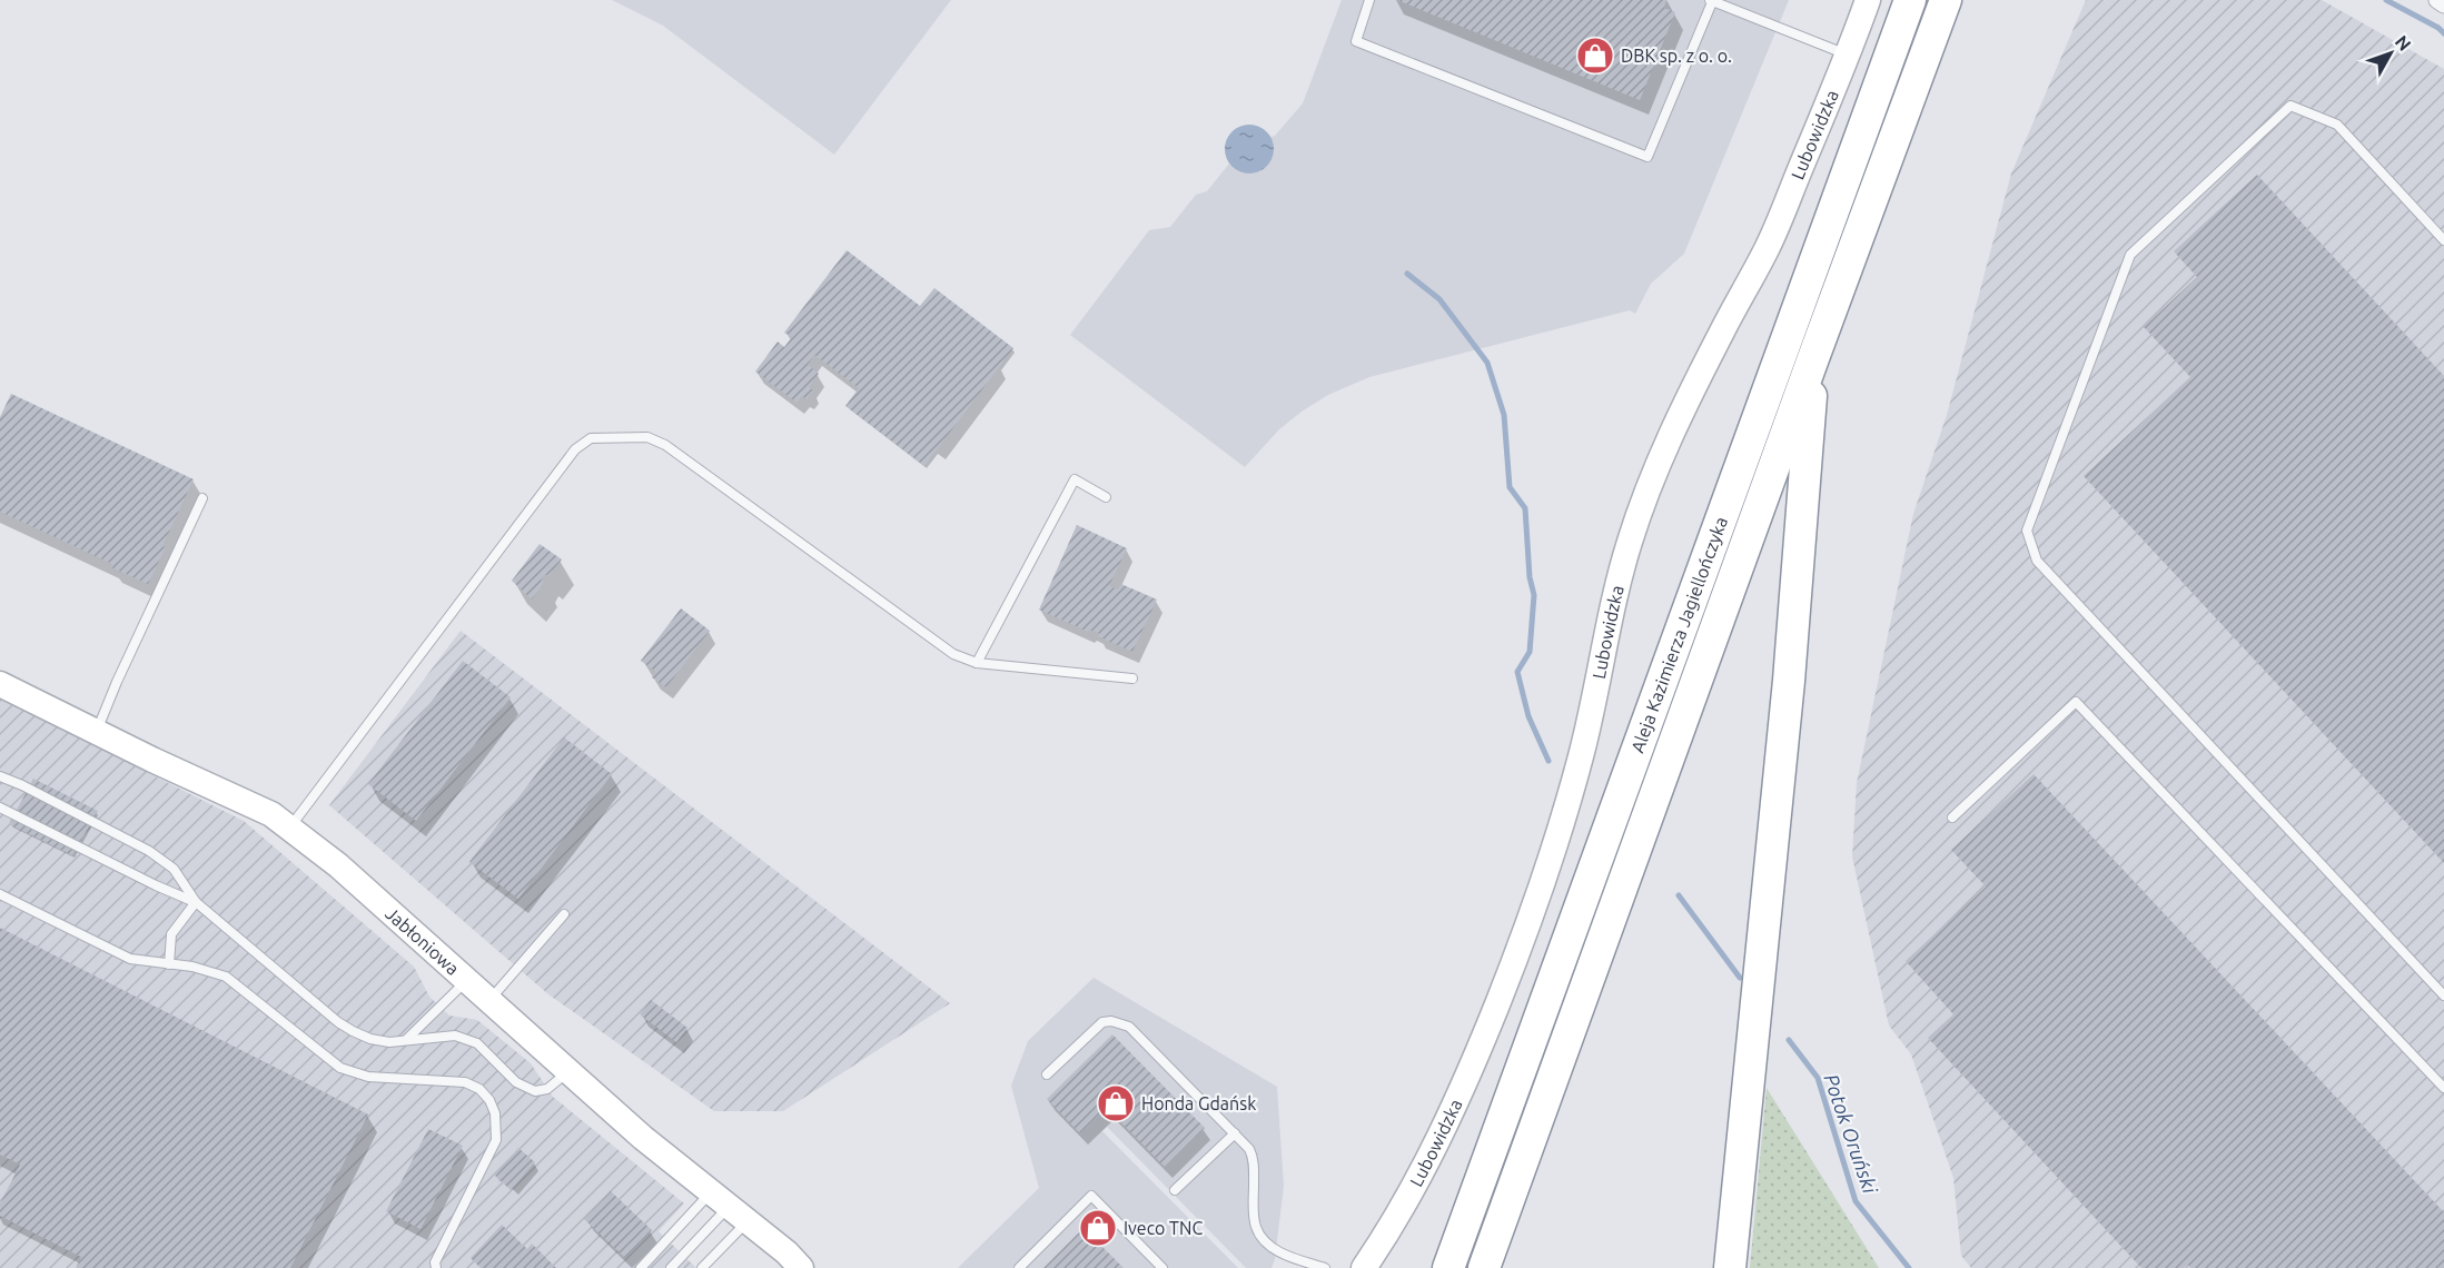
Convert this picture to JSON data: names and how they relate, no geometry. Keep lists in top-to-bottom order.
{
  "streets": {
    "highway": ["Aleja Kazimierza Jagiellończyka"],
    "street": ["Lubowidzka", "Jabłoniowa"]
  },
  "water": ["Potok Oruński"],
  "places": {
    "shop": ["DBK sp. z o. o.", "Honda Gdańsk", "Iveco TNC"]
  },
  "north": "top right"
}
